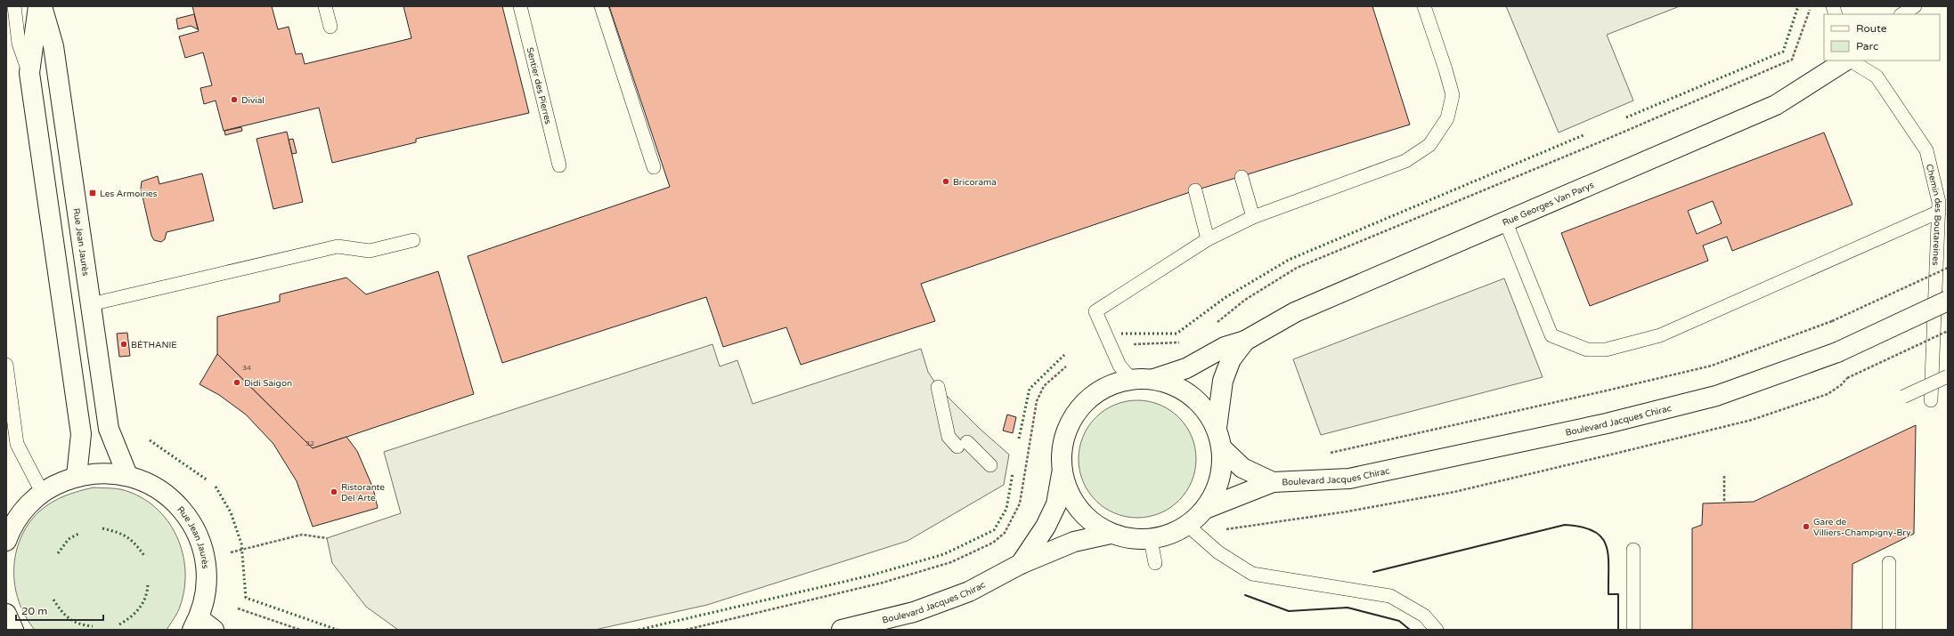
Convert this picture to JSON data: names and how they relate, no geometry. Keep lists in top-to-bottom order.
{
  "streets": {
    "main road": ["Rue Georges Van Parys", "Rue Jean Jaurès", "Boulevard Jacques Chirac"],
    "lane": ["Sentier des Pierres", "Chemin des Boutareines"]
  },
  "crossings": [
    ["Rue Georges Van Parys", "Boulevard Jacques Chirac"]
  ],
  "places": {
    "other": [
      "Divial",
      "Bricorama",
      "BÉTHANIE",
      "Didi Saigon",
      "Ristorante Del Arte",
      "Gare de Villiers-Champigny-Bry"
    ],
    "transit": ["Les Armoiries"]
  },
  "house_numbers": ["34", "32"],
  "legend": ["Route", "Parc"],
  "scale_bar": "20 m"
}
